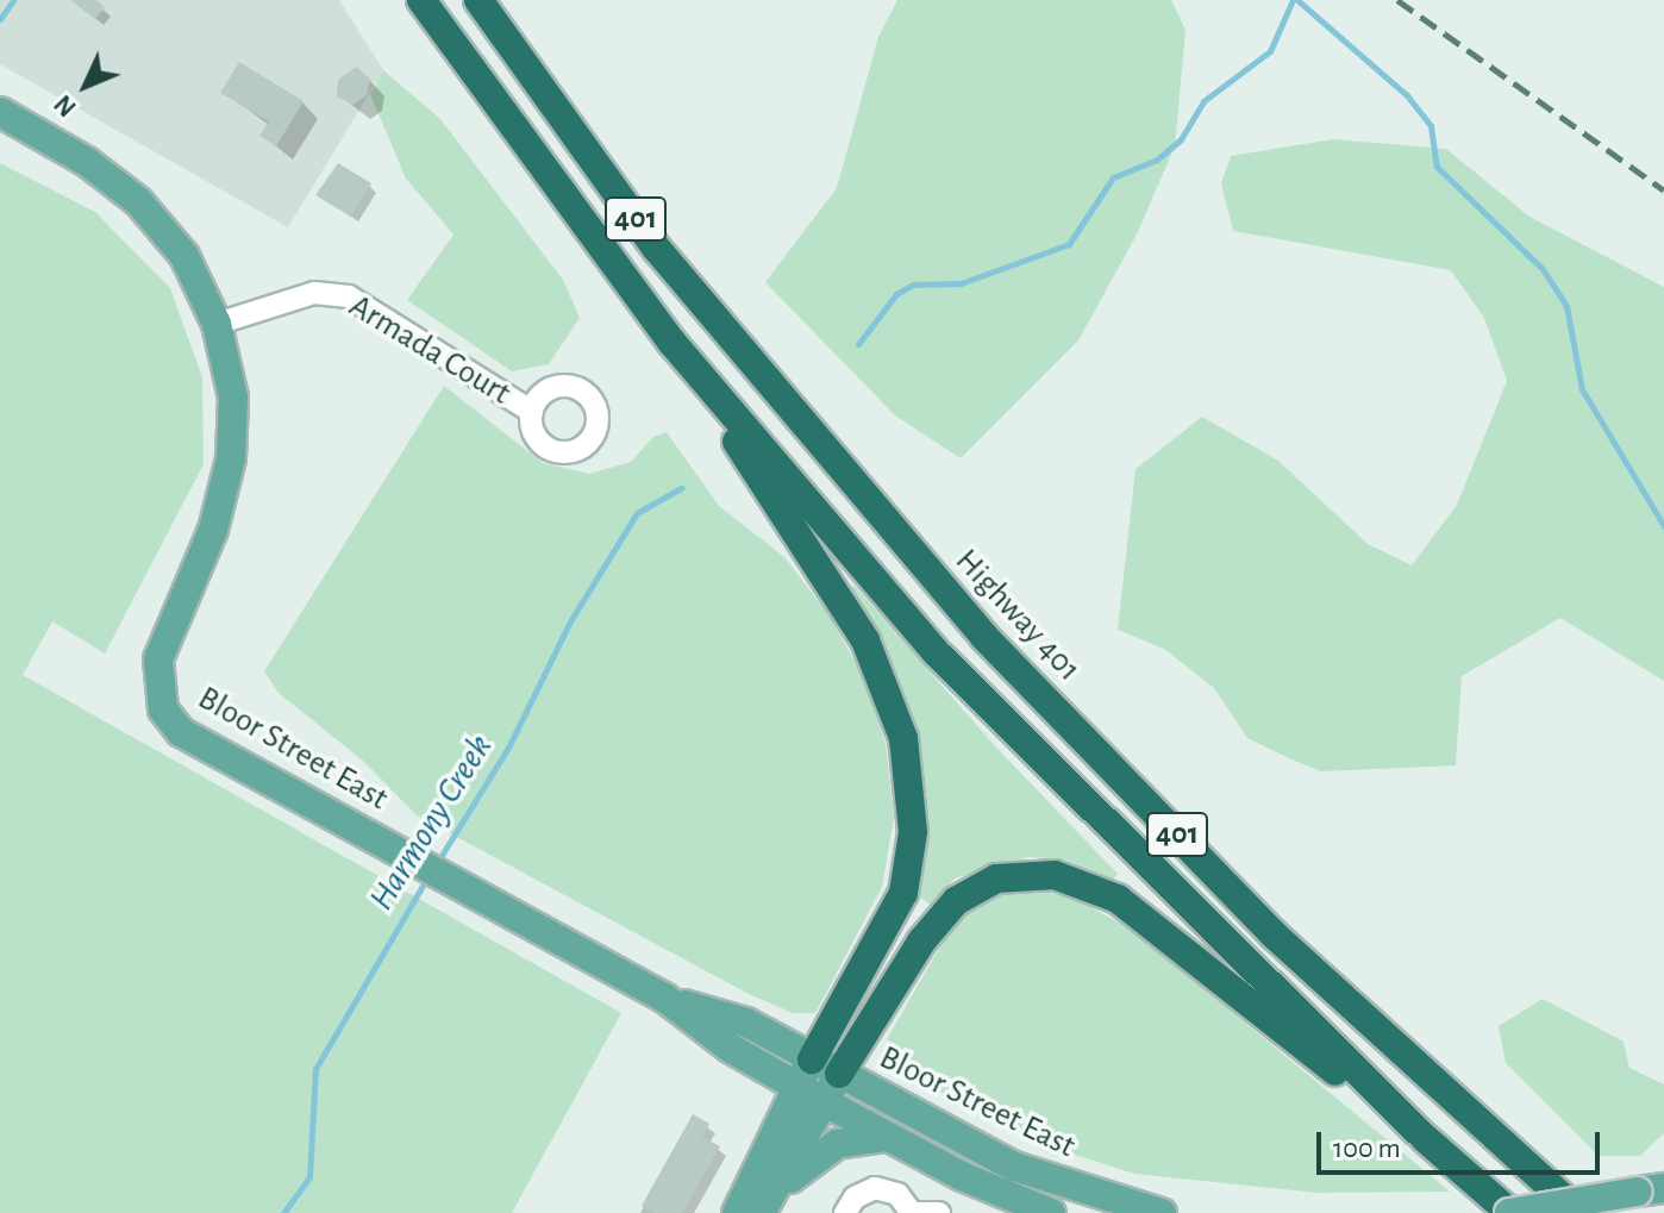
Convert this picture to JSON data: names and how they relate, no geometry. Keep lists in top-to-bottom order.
{
  "streets": {
    "highway": ["401", "Highway 401"],
    "main road": ["Bloor Street East"],
    "street": ["Armada Court"]
  },
  "crossings": [
    ["Armada Court", "Bloor Street East"]
  ],
  "water": ["Harmony Creek"],
  "scale_bar": "100 m",
  "north": "bottom left"
}
